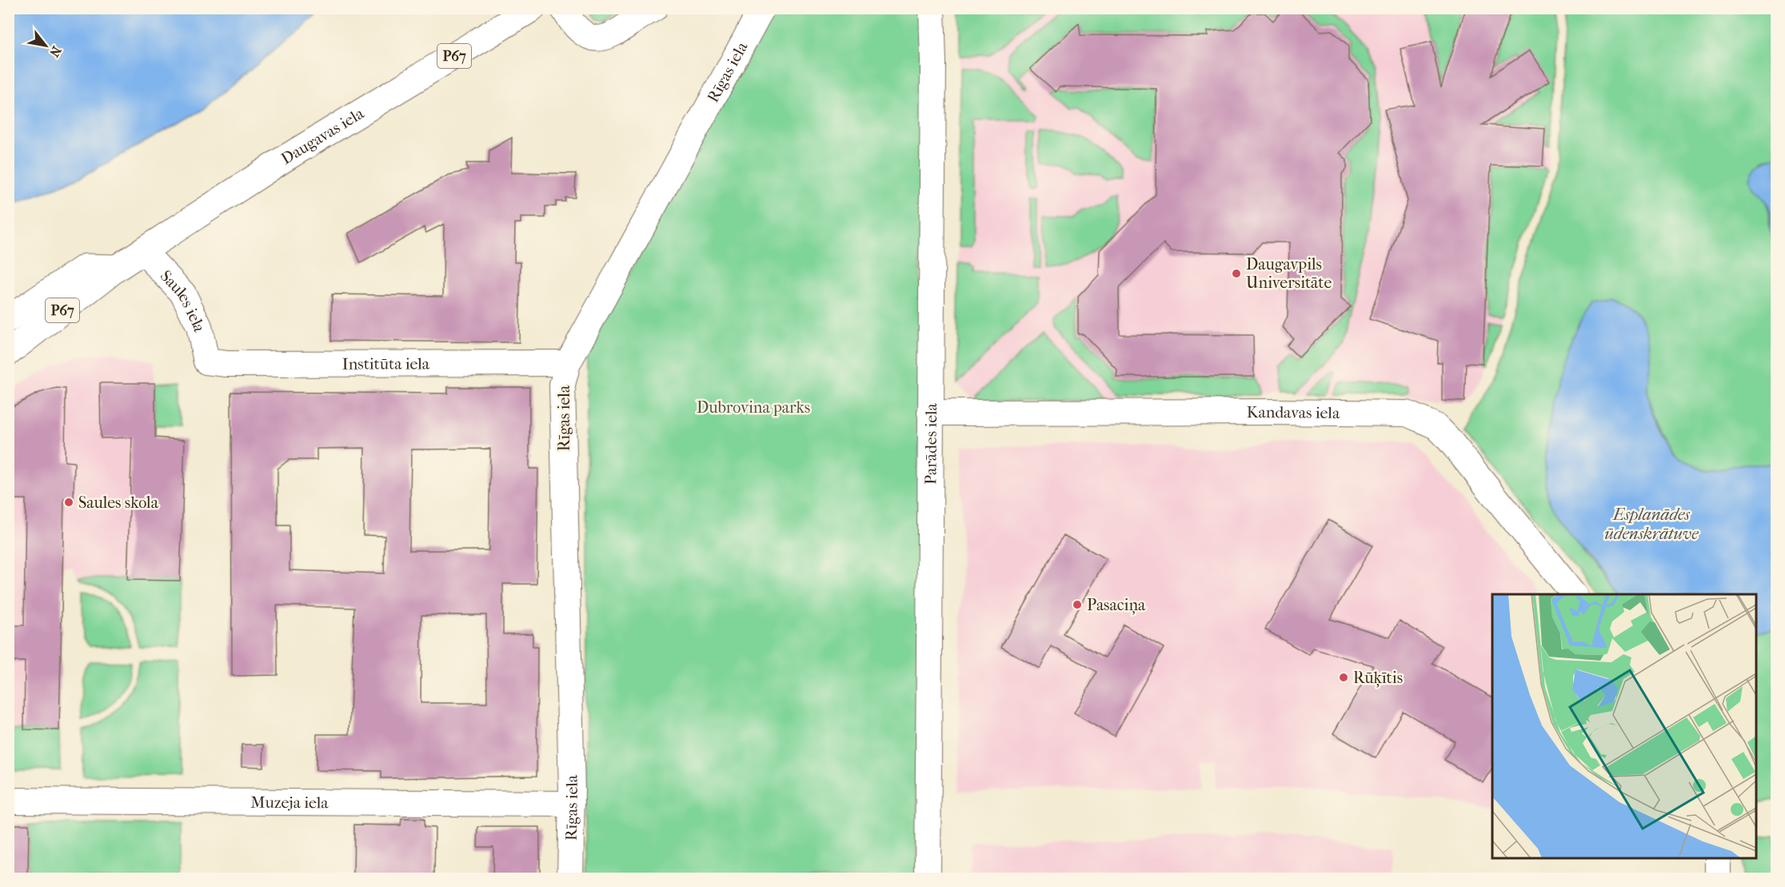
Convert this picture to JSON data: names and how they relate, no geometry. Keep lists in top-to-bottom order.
{
  "streets": {
    "main road": ["P67", "Daugavas iela"],
    "street": [
      "Rīgas iela",
      "Saules iela",
      "Institūta iela",
      "Kandavas iela",
      "Parādes iela",
      "Muzeja iela"
    ]
  },
  "crossings": [
    ["P67", "Daugavas iela"],
    ["Rīgas iela", "Institūta iela"],
    ["Rīgas iela", "Muzeja iela"],
    ["Daugavas iela", "Saules iela"],
    ["Saules iela", "Institūta iela"],
    ["Kandavas iela", "Parādes iela"]
  ],
  "water": ["Esplanādes ūdenskrātuve"],
  "parks": ["Dubrovina parks"],
  "places": [
    "Daugavpils Universitāte",
    "Saules skola",
    "Pasaciņa",
    "Rūķītis"
  ],
  "north": "bottom right"
}
